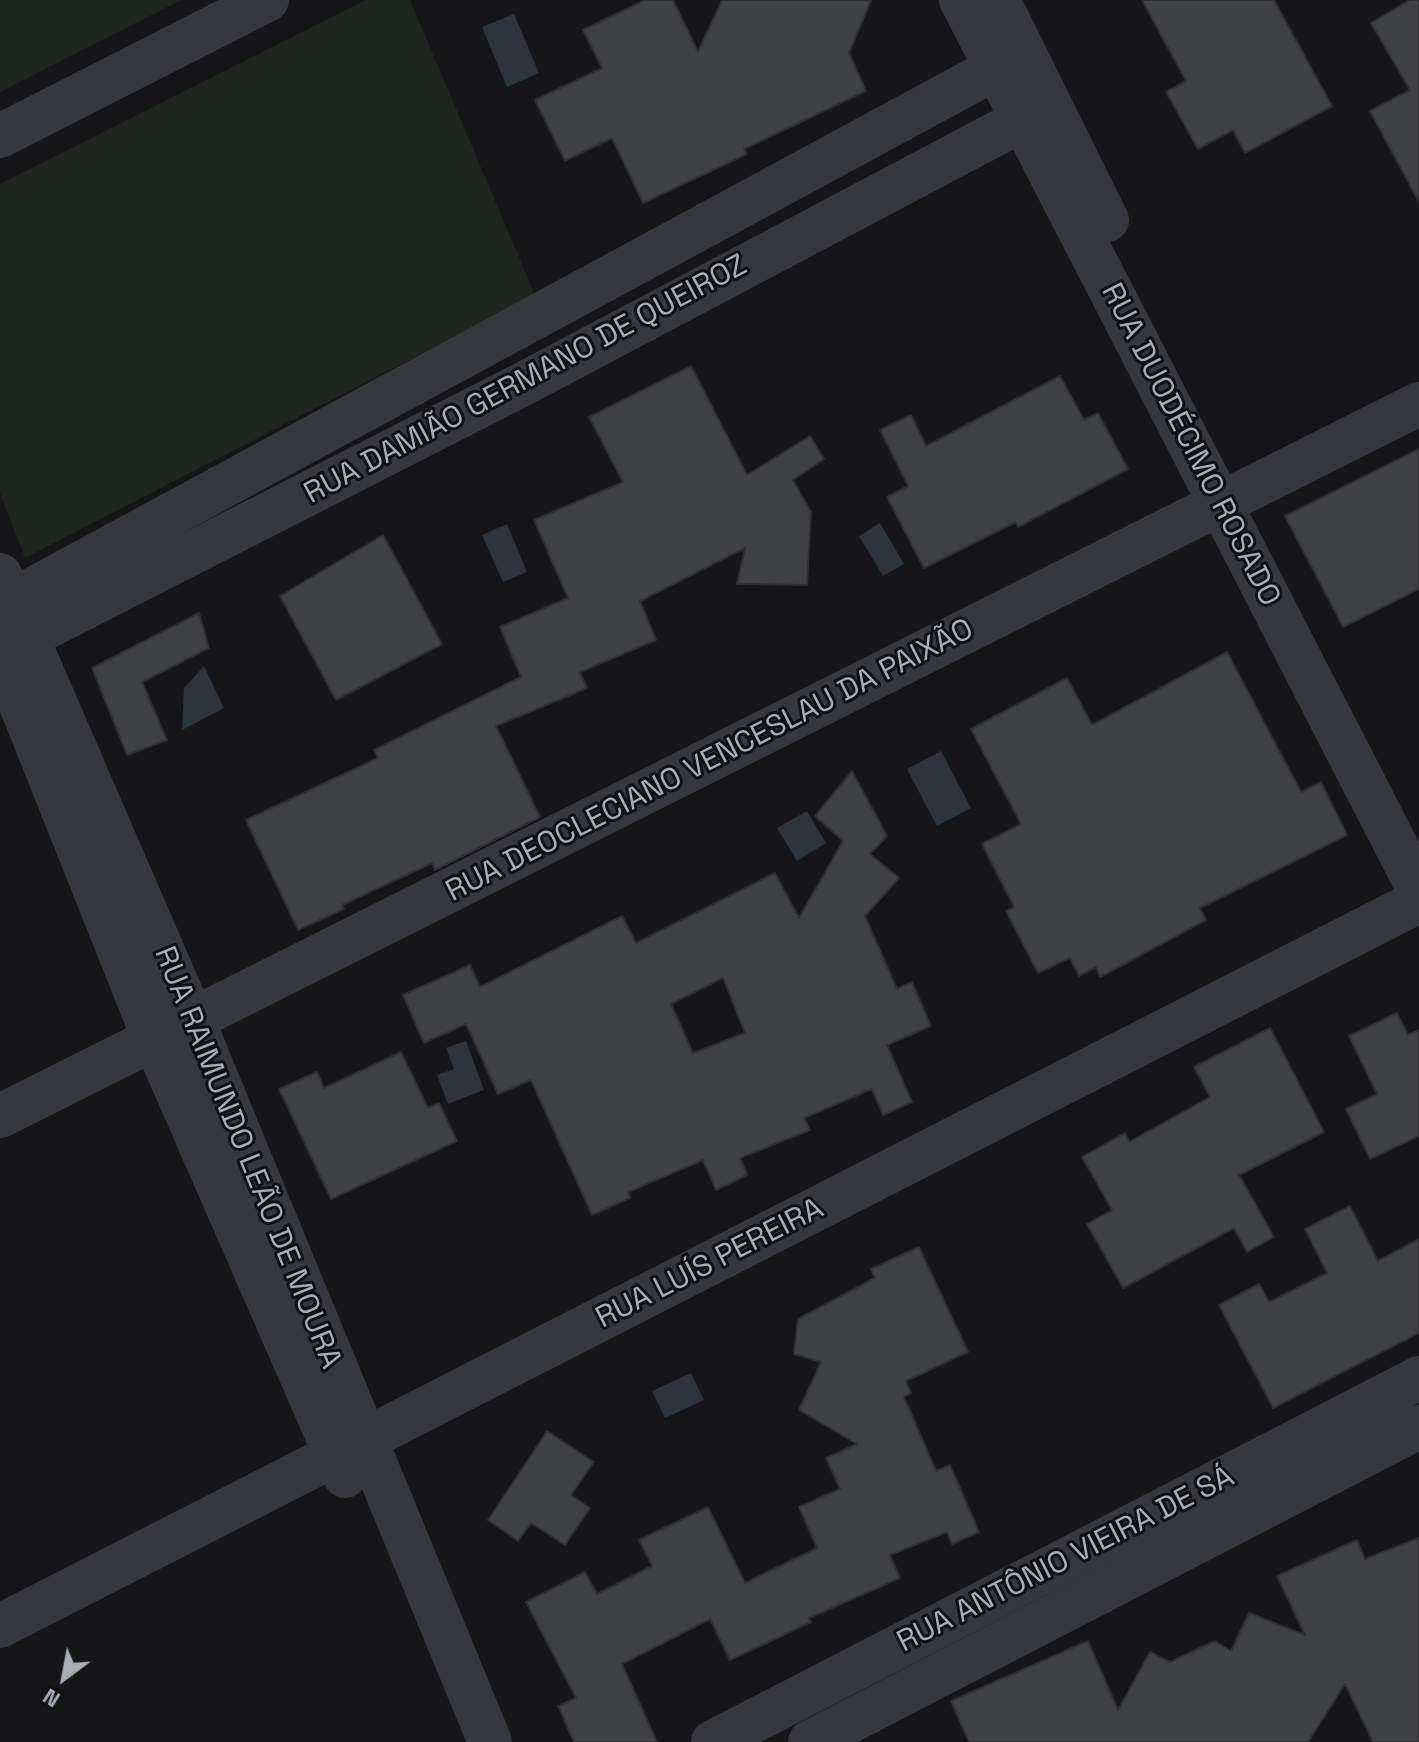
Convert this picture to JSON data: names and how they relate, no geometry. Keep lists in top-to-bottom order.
{
  "streets": {
    "street": [
      "RUA DAMIÃO GERMANO DE QUEIROZ",
      "RUA DUODÉCIMO ROSADO",
      "RUA DEOCLECIANO VENCESLAU DA PAIXÃO",
      "RUA RAIMUNDO LEÃO DE MOURA",
      "RUA LUÍS PEREIRA",
      "RUA ANTÔNIO VIEIRA DE SÁ"
    ]
  },
  "crossings": [
    ["RUA DAMIÃO GERMANO DE QUEIROZ", "RUA DUODÉCIMO ROSADO"],
    ["RUA DAMIÃO GERMANO DE QUEIROZ", "RUA RAIMUNDO LEÃO DE MOURA"],
    ["RUA DUODÉCIMO ROSADO", "RUA DEOCLECIANO VENCESLAU DA PAIXÃO"],
    ["RUA DEOCLECIANO VENCESLAU DA PAIXÃO", "RUA RAIMUNDO LEÃO DE MOURA"],
    ["RUA RAIMUNDO LEÃO DE MOURA", "RUA LUÍS PEREIRA"]
  ],
  "north": "bottom left"
}
